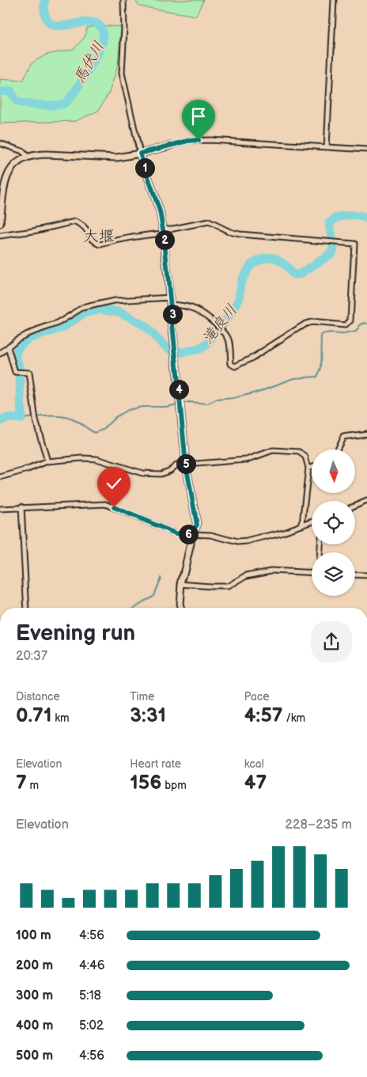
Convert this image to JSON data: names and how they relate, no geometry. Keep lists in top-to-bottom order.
{
  "districts": ["大堰"],
  "water": ["馬伏川", "滝良川"],
  "north": "bottom",
  "page": {
    "pins": [
      "1",
      "2",
      "3",
      "4",
      "5",
      "6"
    ],
    "heading": ["Evening run", "20:37"],
    "stats": [
      ["Distance", "0.71 km"],
      ["Time", "3:31"],
      ["Pace", "4:57 /km"],
      ["Elevation", "7 m"],
      ["Heart rate", "156 bpm"],
      ["kcal", "47"]
    ],
    "chart": ["Elevation", "228–235 m"],
    "list": [
      {
        "name": "100 m",
        "note": "4:56"
      },
      {
        "name": "200 m",
        "note": "4:46"
      },
      {
        "name": "300 m",
        "note": "5:18"
      },
      {
        "name": "400 m",
        "note": "5:02"
      },
      {
        "name": "500 m",
        "note": "4:56"
      }
    ]
  }
}
